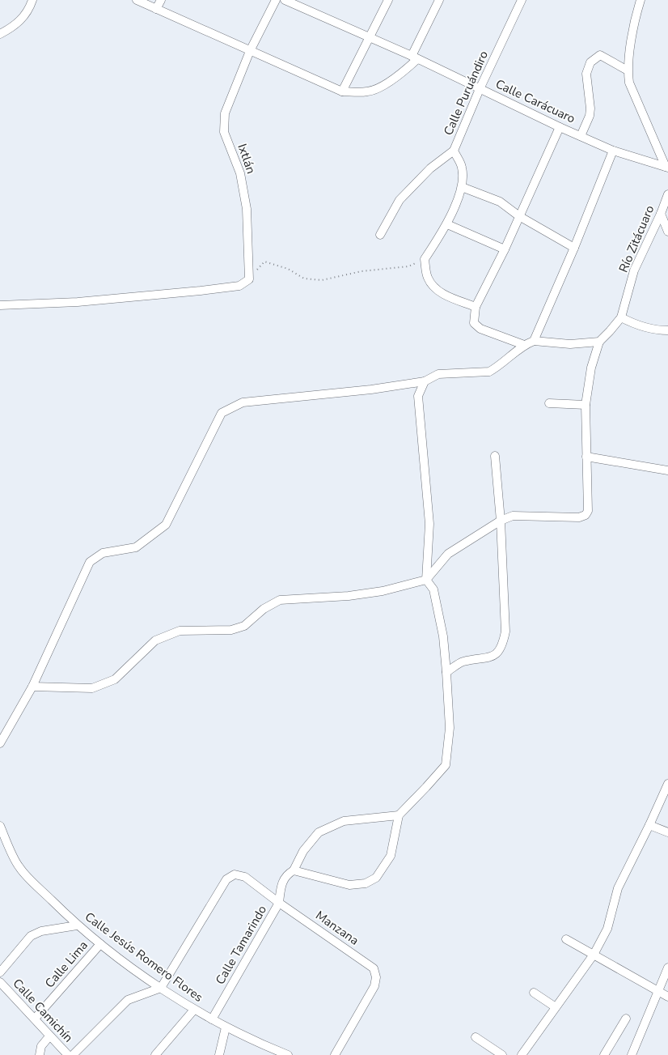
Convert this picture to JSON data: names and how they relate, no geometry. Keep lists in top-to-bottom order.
{
  "streets": {
    "street": [
      "Calle Puruándiro",
      "Calle Carácuaro",
      "Ixtlán",
      "Río Zitácuaro",
      "Manzana",
      "Calle Tamarindo",
      "Calle Jesús Romero Flores",
      "Calle Lima",
      "Calle Camichín"
    ]
  },
  "crossings": [
    ["Calle Puruándiro", "Calle Carácuaro"],
    ["Manzana", "Calle Tamarindo"],
    ["Manzana", "Calle Jesús Romero Flores"],
    ["Calle Tamarindo", "Calle Jesús Romero Flores"],
    ["Calle Jesús Romero Flores", "Calle Lima"],
    ["Calle Lima", "Calle Camichín"]
  ]
}
